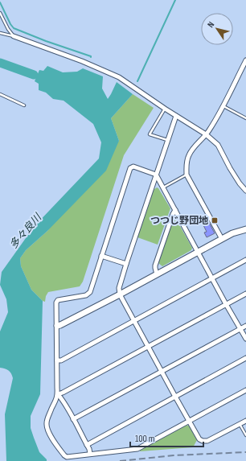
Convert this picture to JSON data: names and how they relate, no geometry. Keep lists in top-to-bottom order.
{
  "water": ["多々良川"],
  "places": {
    "transit": ["つつじ野団地"]
  },
  "scale_bar": "100 m",
  "north": "top left"
}
